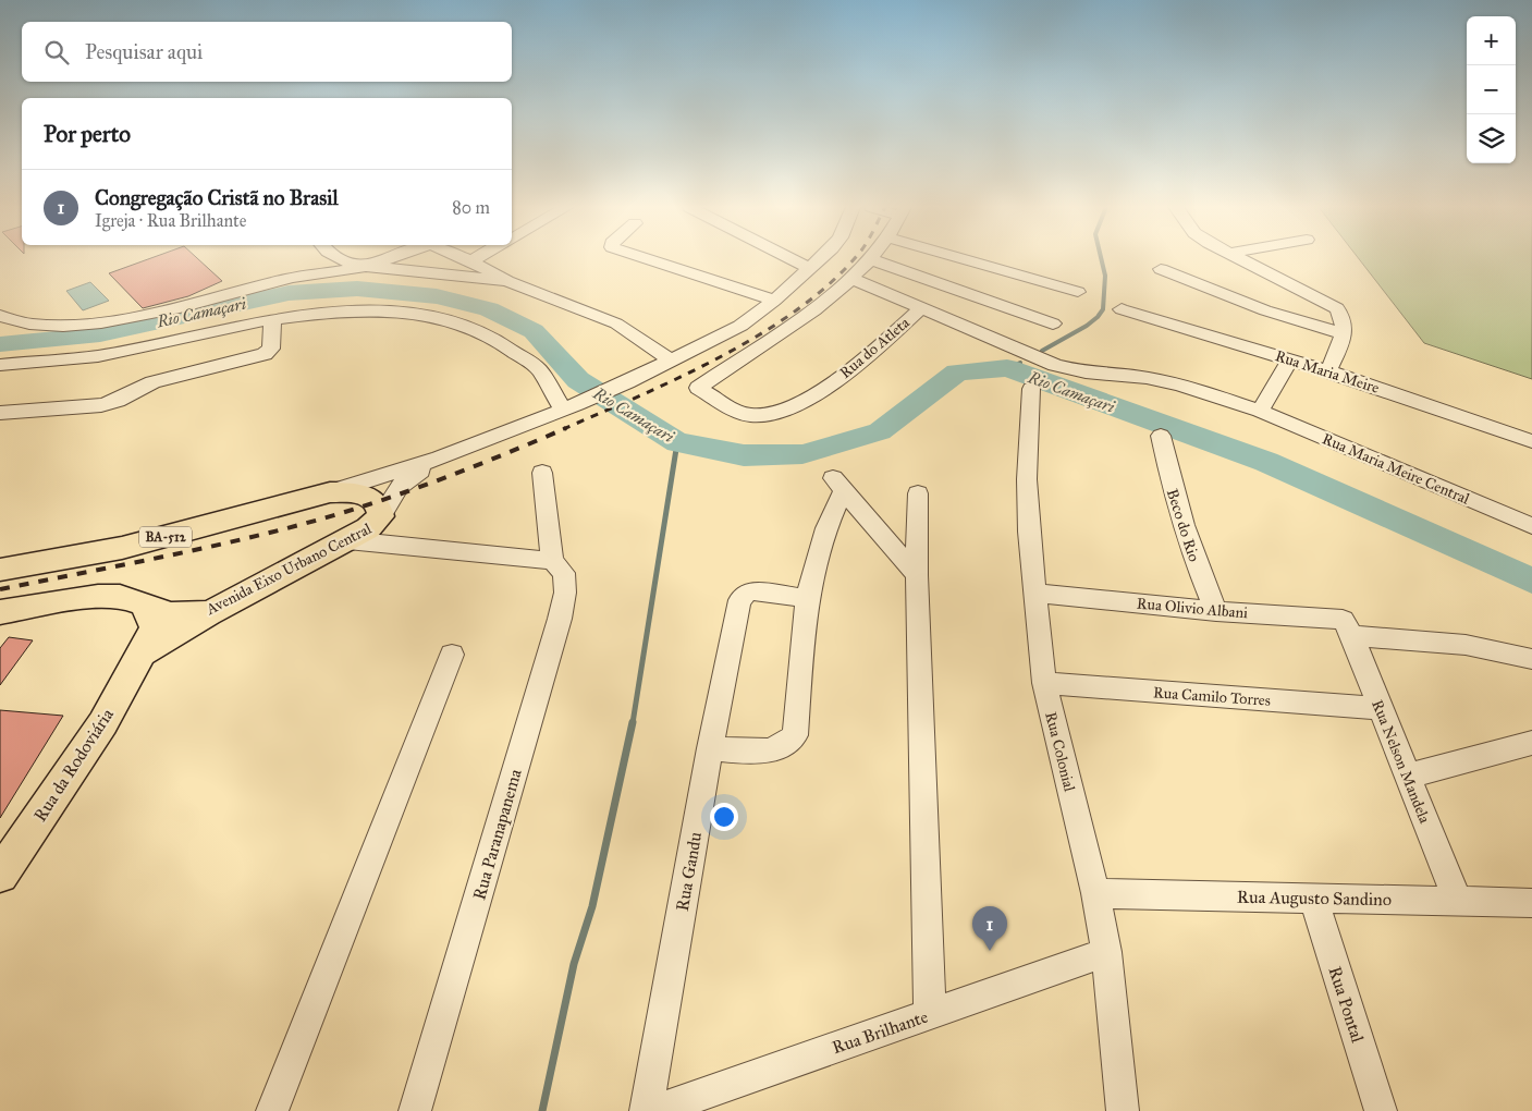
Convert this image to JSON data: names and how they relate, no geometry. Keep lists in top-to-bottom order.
{
  "streets": {
    "main road": ["BA-512", "Avenida Eixo Urbano Central", "Rua da Rodoviária"],
    "street": [
      "Rua do Atleta",
      "Rua Maria Meire",
      "Rua Maria Meire Central",
      "Beco do Rio",
      "Rua Olivio Albani",
      "Rua Camilo Torres",
      "Rua Colonial",
      "Rua Nelson Mandela",
      "Rua Paranapanema",
      "Rua Gandu",
      "Rua Augusto Sandino",
      "Rua Pontal",
      "Rua Brilhante"
    ]
  },
  "crossings": [
    ["Rua do Atleta", "Rua Maria Meire Central"],
    ["Beco do Rio", "Rua Olivio Albani"],
    ["Avenida Eixo Urbano Central", "Rua da Rodoviária"],
    ["Rua Olivio Albani", "Rua Colonial"],
    ["Rua Olivio Albani", "Rua Nelson Mandela"],
    ["Rua Camilo Torres", "Rua Colonial"],
    ["Rua Camilo Torres", "Rua Nelson Mandela"],
    ["Rua Colonial", "Rua Augusto Sandino"],
    ["Rua Colonial", "Rua Brilhante"],
    ["Rua Nelson Mandela", "Rua Augusto Sandino"],
    ["Rua Augusto Sandino", "Rua Pontal"]
  ],
  "water": ["Rio Camaçari"],
  "page": {
    "map_buttons": ["+", "−"],
    "search": "Pesquisar aqui",
    "heading": "Por perto",
    "list": [
      {
        "mark": "1",
        "name": "Congregação Cristã no Brasil",
        "note": "Igreja · Rua Brilhante",
        "value": "80 m"
      }
    ],
    "pins": "1"
  }
}
